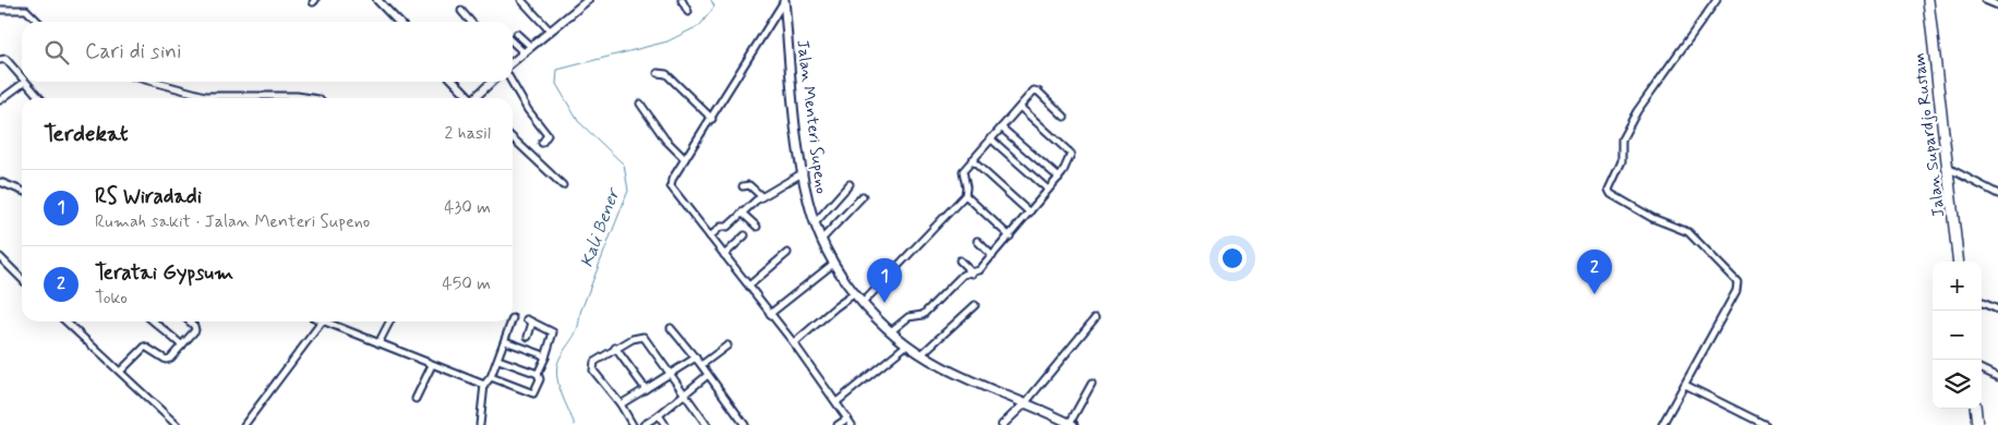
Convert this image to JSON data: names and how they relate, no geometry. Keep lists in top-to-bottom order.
{
  "streets": {
    "highway": ["Jalan Supardjo Rustam"],
    "main road": ["Jalan Menteri Supeno"]
  },
  "water": ["Kali Bener"],
  "page": {
    "search": "Cari di sini",
    "heading": ["Terdekat", "2 hasil"],
    "list": [
      {
        "mark": "1",
        "name": "RS Wiradadi",
        "note": "Rumah sakit · Jalan Menteri Supeno",
        "value": "430 m"
      },
      {
        "mark": "2",
        "name": "Teratai Gypsum",
        "note": "Toko",
        "value": "450 m"
      }
    ],
    "pins": ["2", "1"],
    "map_buttons": ["+", "−"]
  }
}
